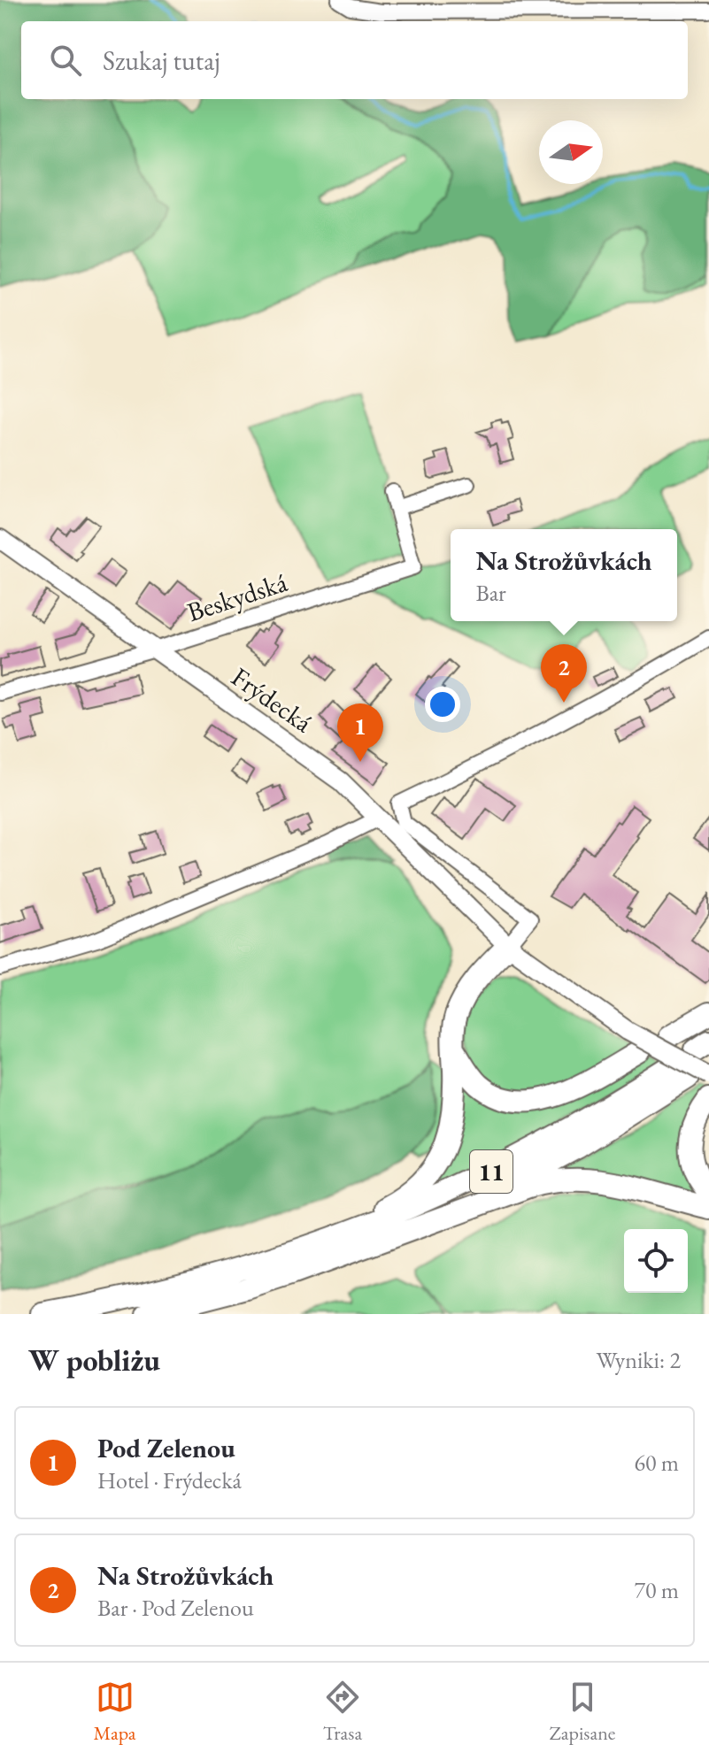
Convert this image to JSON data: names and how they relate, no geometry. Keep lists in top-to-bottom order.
{
  "streets": {
    "highway": ["11"],
    "main road": ["Frýdecká"],
    "street": ["Beskydská"]
  },
  "crossings": [
    ["Beskydská", "Frýdecká"],
    ["Frýdecká", "11"]
  ],
  "north": "right",
  "page": {
    "search": "Szukaj tutaj",
    "popup": ["Na Strožůvkách", "Bar"],
    "pins": ["2", "1"],
    "heading": ["W pobliżu", "Wyniki: 2"],
    "list": [
      {
        "mark": "1",
        "name": "Pod Zelenou",
        "note": "Hotel · Frýdecká",
        "value": "60 m"
      },
      {
        "mark": "2",
        "name": "Na Strožůvkách",
        "note": "Bar · Pod Zelenou",
        "value": "70 m"
      }
    ],
    "nav": ["Mapa", "Trasa", "Zapisane"]
  }
}
